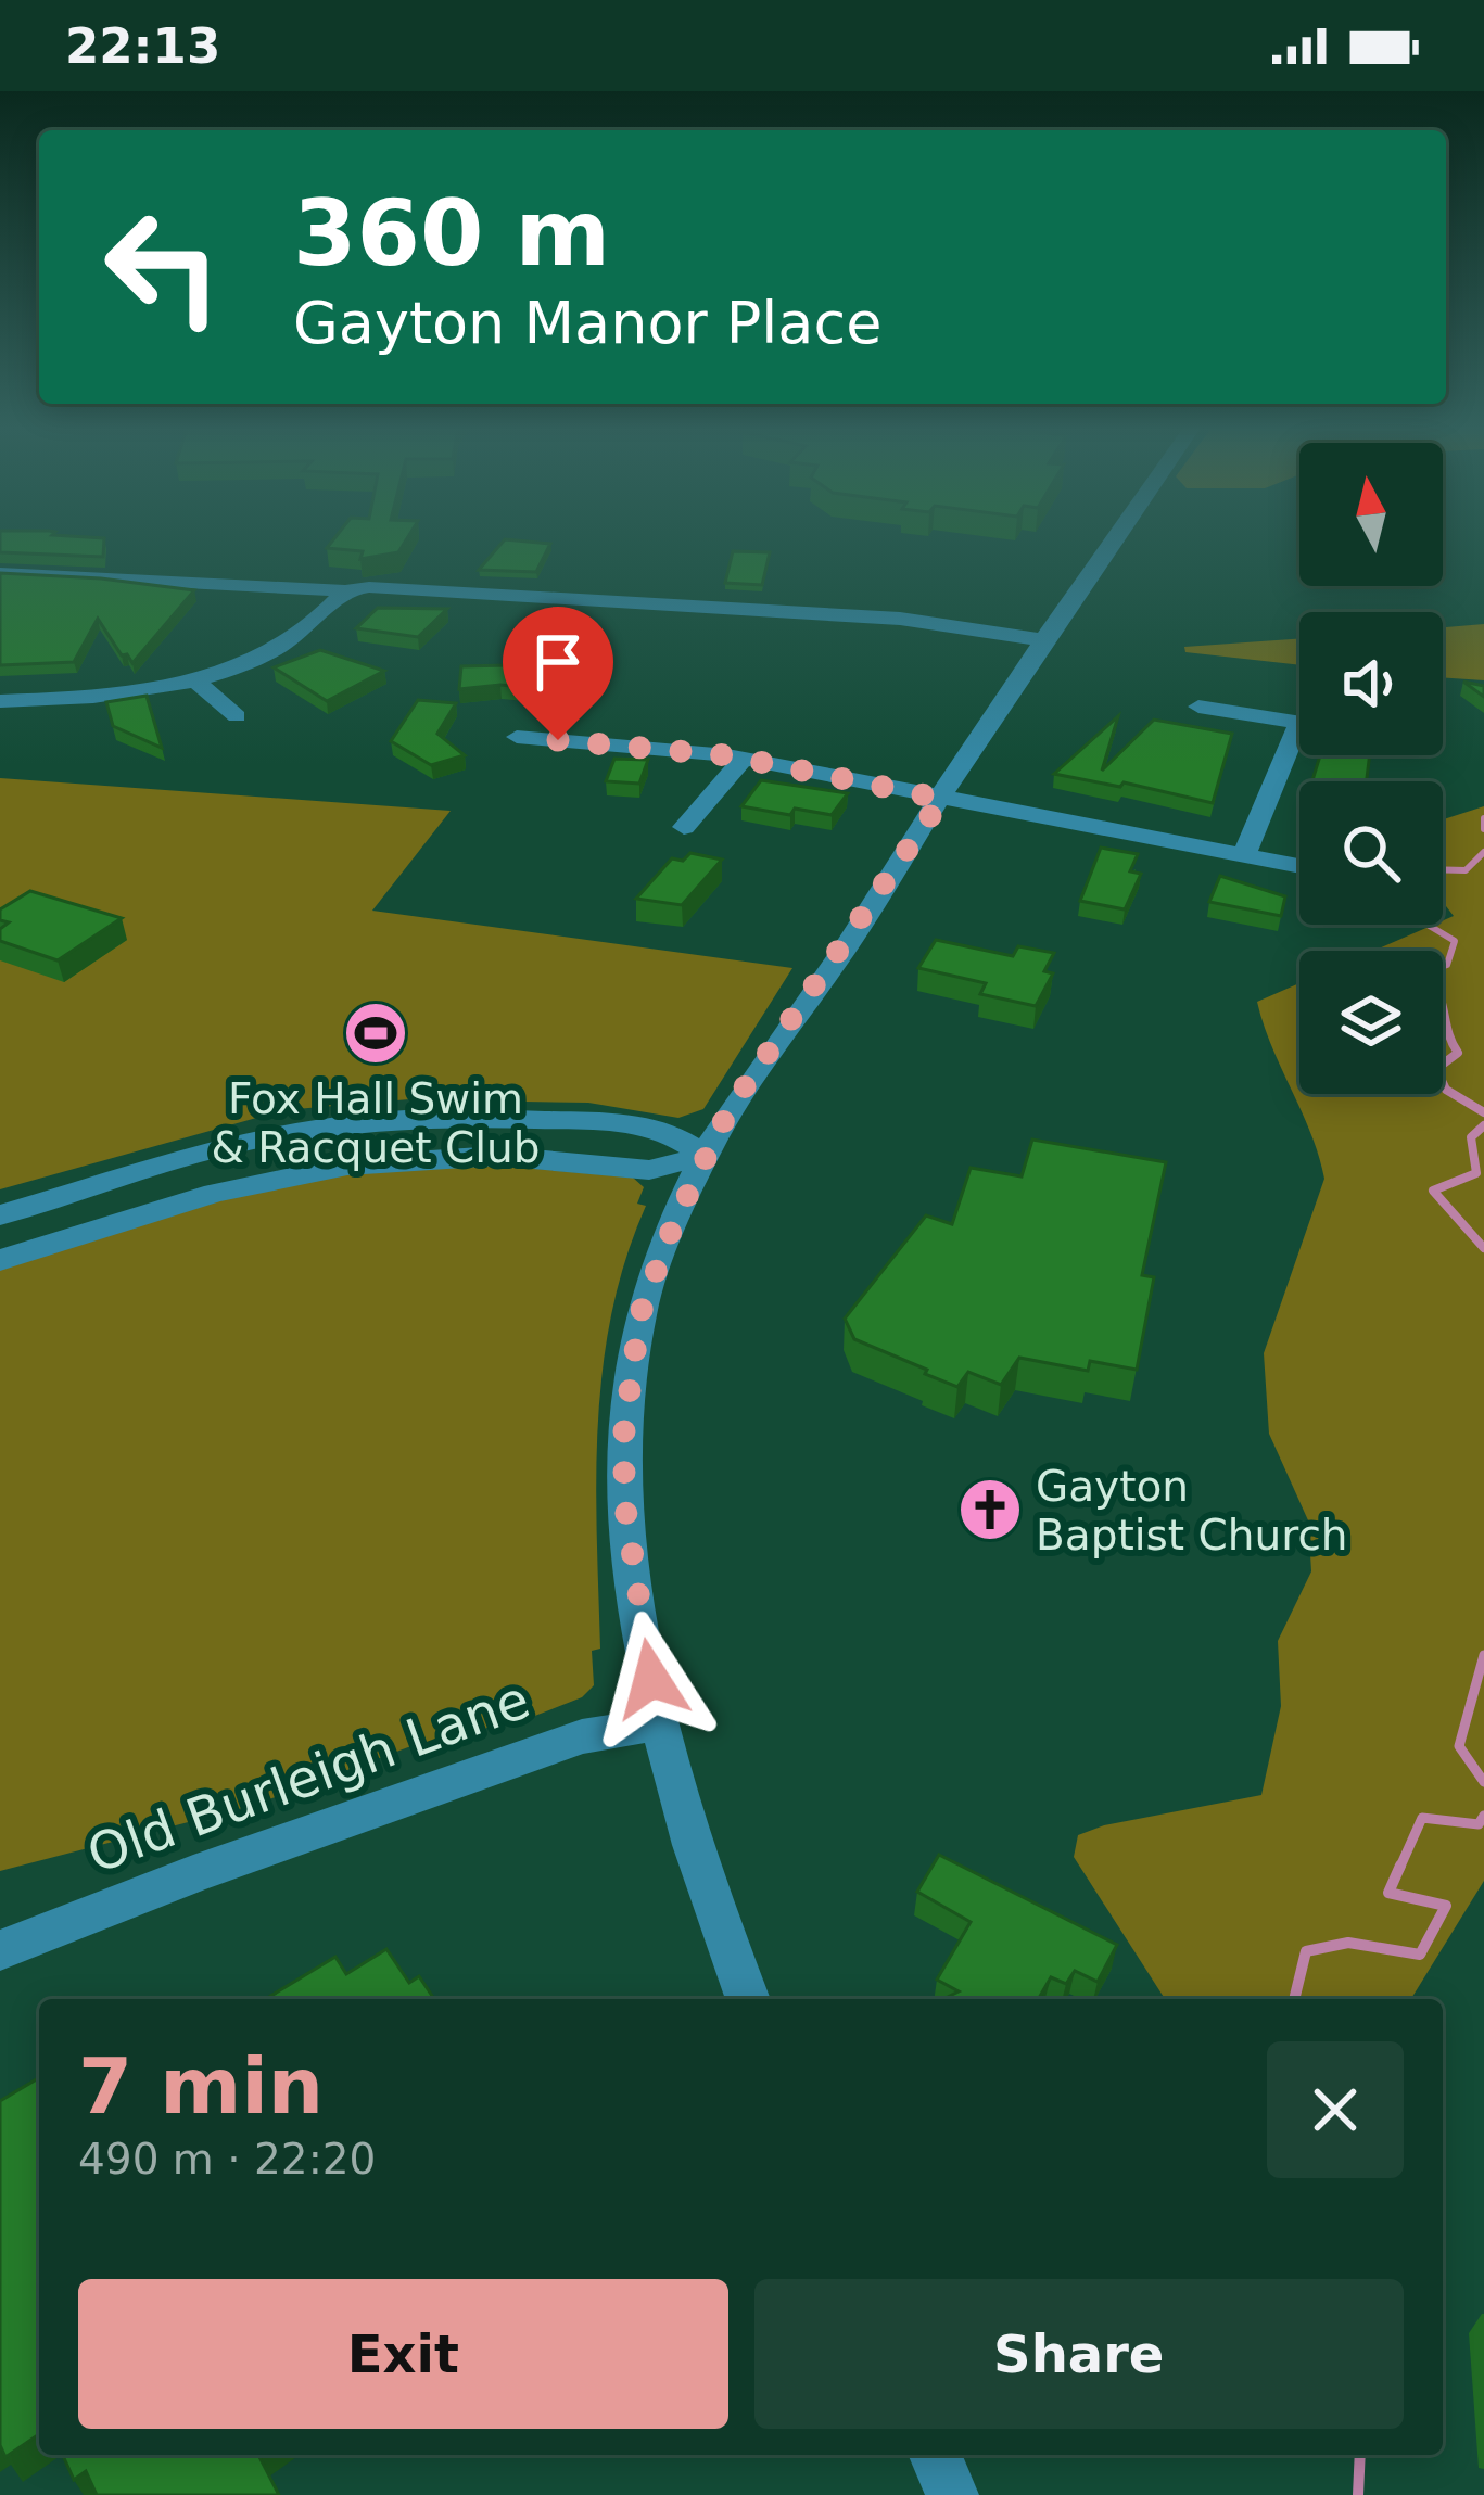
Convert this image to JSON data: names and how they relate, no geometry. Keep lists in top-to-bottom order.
{
  "streets": {
    "street": ["Old Burleigh Lane"]
  },
  "places": {
    "sports": ["Fox Hall Swim & Racquet Club"],
    "church": ["Gayton Baptist Church"]
  },
  "north": "top",
  "page": {
    "status": "22:13",
    "turn": ["360 m", "Gayton Manor Place"],
    "heading": ["7 min", "490 m · 22:20"],
    "buttons": ["Exit", "Share"]
  }
}
